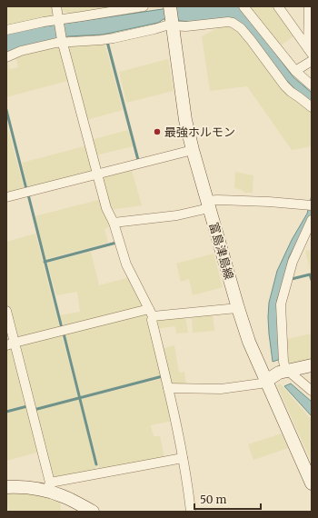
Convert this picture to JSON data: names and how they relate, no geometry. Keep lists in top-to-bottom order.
{
  "streets": {
    "main road": ["富島津島線"]
  },
  "places": ["最強ホルモン"],
  "scale_bar": "50 m"
}
